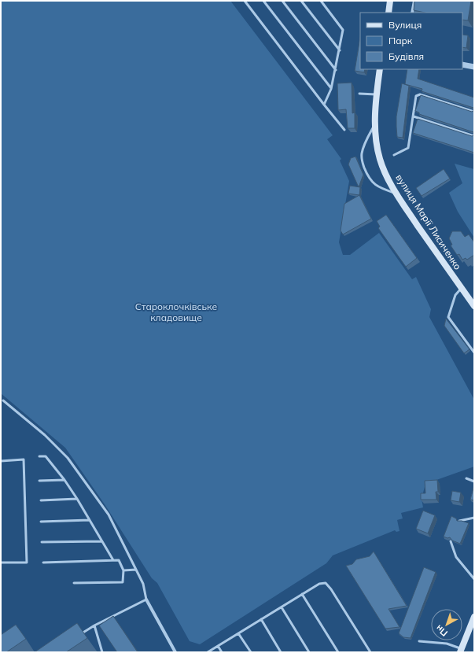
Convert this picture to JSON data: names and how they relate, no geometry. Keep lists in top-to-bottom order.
{
  "streets": {
    "main road": ["вулиця Марії Лисиченко"]
  },
  "parks": ["Староклочківське кладовище"],
  "legend": ["Вулиця", "Парк", "Будівля"],
  "north": "bottom left"
}
